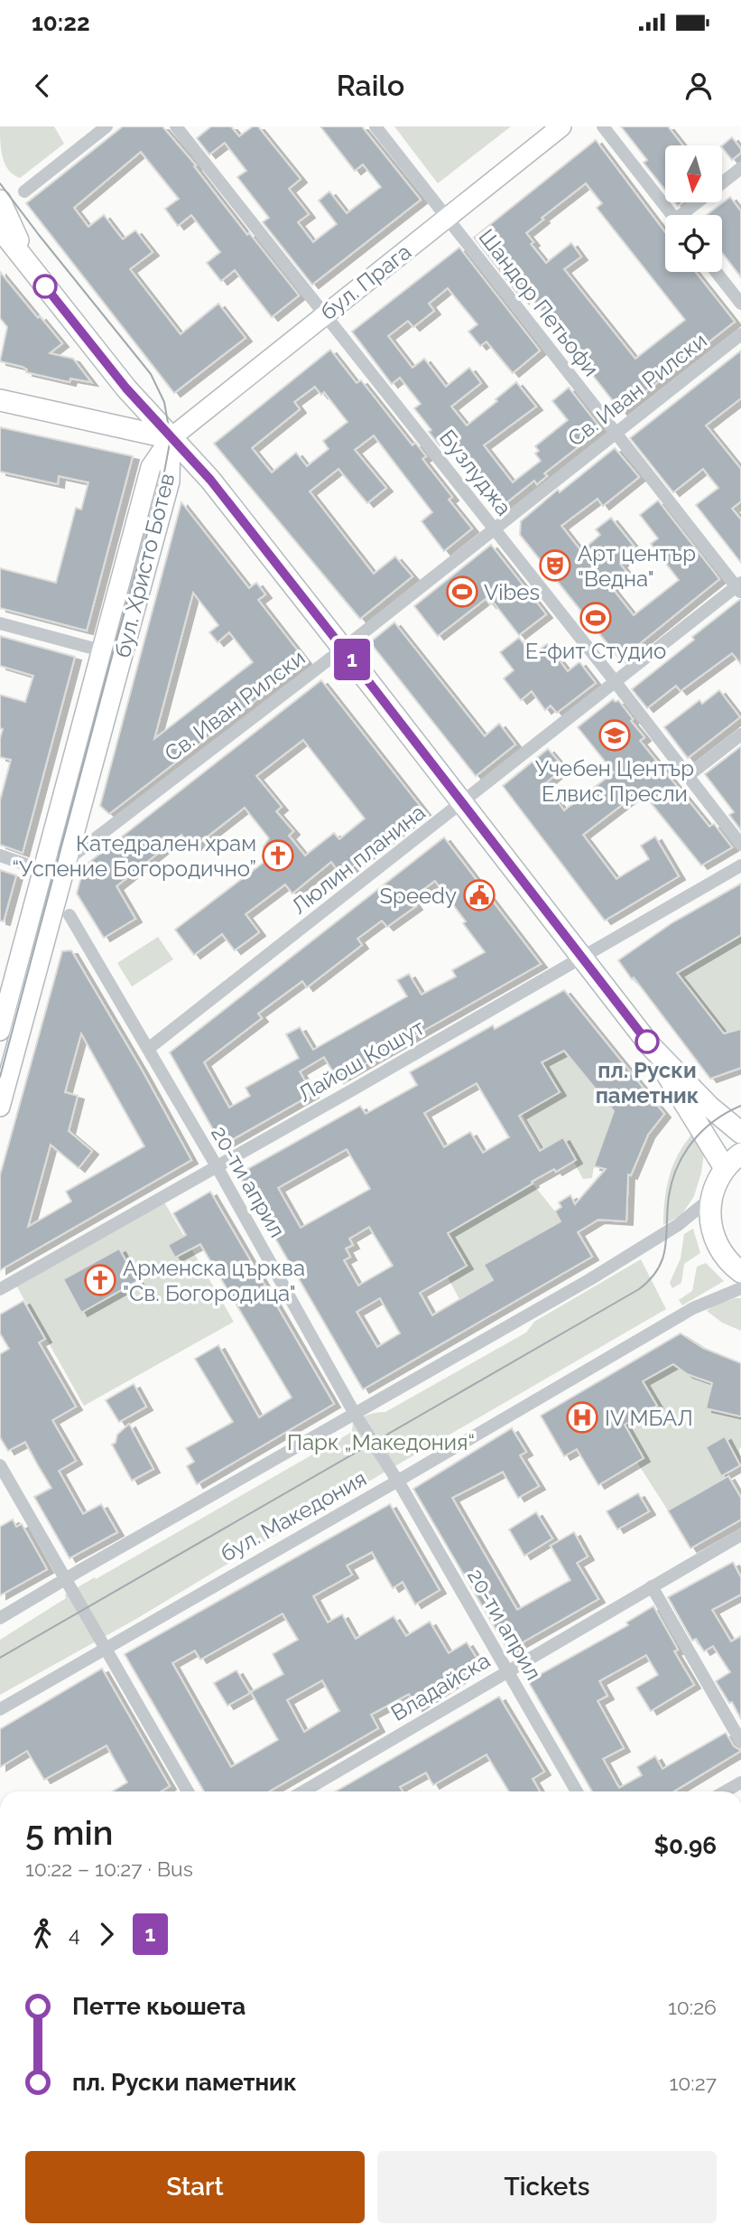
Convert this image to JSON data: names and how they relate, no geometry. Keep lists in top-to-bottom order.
{
  "streets": {
    "main road": ["бул. Прага", "бул. Христо Ботев"],
    "street": [
      "Шандор Петьофи",
      "Св. Иван Рилски",
      "Бузлуджа",
      "Люлин планина",
      "Лайош Кошут",
      "20-ти април",
      "бул. Македония",
      "Владайска"
    ]
  },
  "crossings": [
    ["бул. Прага", "Шандор Петьофи"],
    ["бул. Прага", "Бузлуджа"],
    ["бул. Прага", "бул. Христо Ботев"],
    ["Шандор Петьофи", "Св. Иван Рилски"],
    ["Шандор Петьофи", "Люлин планина"],
    ["Св. Иван Рилски", "Бузлуджа"],
    ["Св. Иван Рилски", "бул. Христо Ботев"],
    ["Бузлуджа", "Люлин планина"],
    ["Люлин планина", "20-ти април"],
    ["Лайош Кошут", "20-ти април"],
    ["20-ти април", "бул. Македония"],
    ["20-ти април", "Владайска"]
  ],
  "parks": ["Парк „Македония“"],
  "places": {
    "theatre": ["Арт център \"Ведна\""],
    "sports": ["Vibes", "Е-фит Студио"],
    "school or university": ["Учебен Център Елвис Пресли"],
    "church": ["Катедрален храм “Успение Богородично”", "Арменска църква \"Св. Богородица\""],
    "public building": ["Speedy"],
    "other": ["пл. Руски паметник"],
    "hospital": ["IV МБАЛ"]
  },
  "lines": ["bus line 1"],
  "north": "bottom",
  "page": {
    "status": "10:22",
    "header": "Railo",
    "on_map": "1",
    "heading": ["5 min", "10:22 – 10:27 · Bus", "$0.96"],
    "legs": ["4", "1"],
    "list": [
      {
        "name": "Петте кьошета",
        "value": "10:26"
      },
      {
        "name": "пл. Руски паметник",
        "value": "10:27"
      }
    ],
    "buttons": ["Start", "Tickets"]
  }
}
